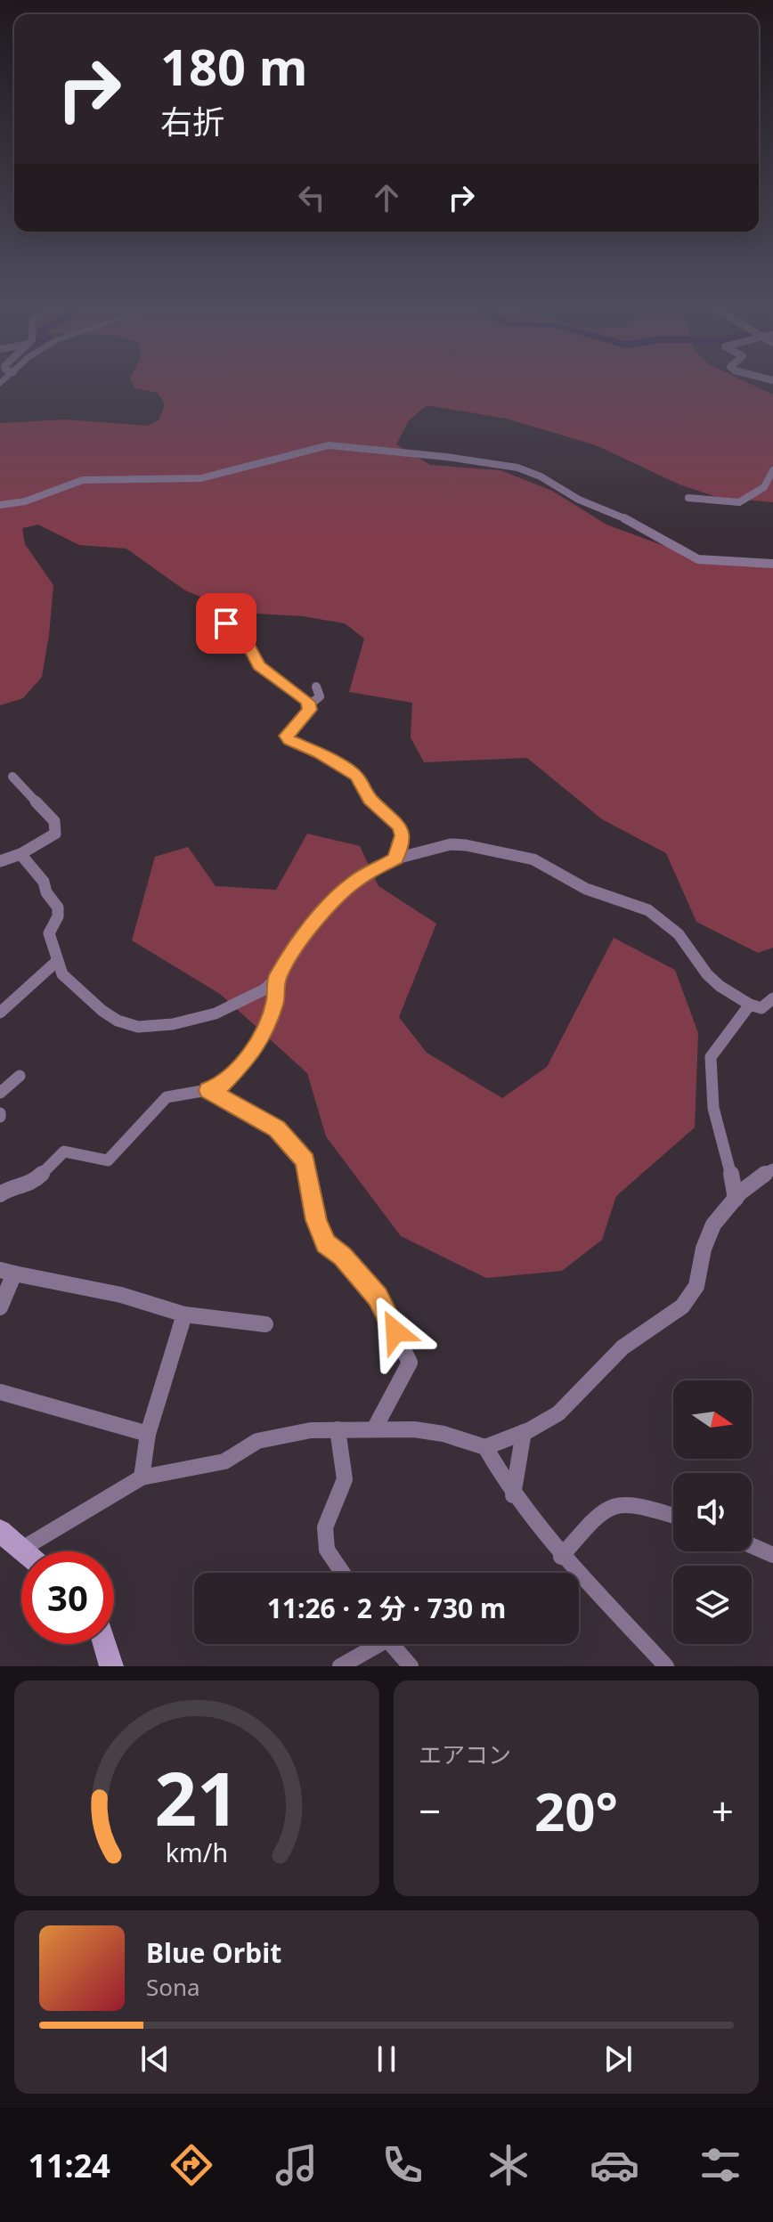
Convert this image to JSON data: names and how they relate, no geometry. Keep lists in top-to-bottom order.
{
  "north": "right",
  "page": {
    "turn": ["180 m", "右折"],
    "limit": "30",
    "trip": "11:26 · 2 分 · 730 m",
    "tile": "エアコン",
    "heat": ["−", "20°", "+"],
    "song": ["Blue Orbit", "Sona"],
    "tabs": "11:24",
    "gauge": ["21", "km/h"]
  }
}
